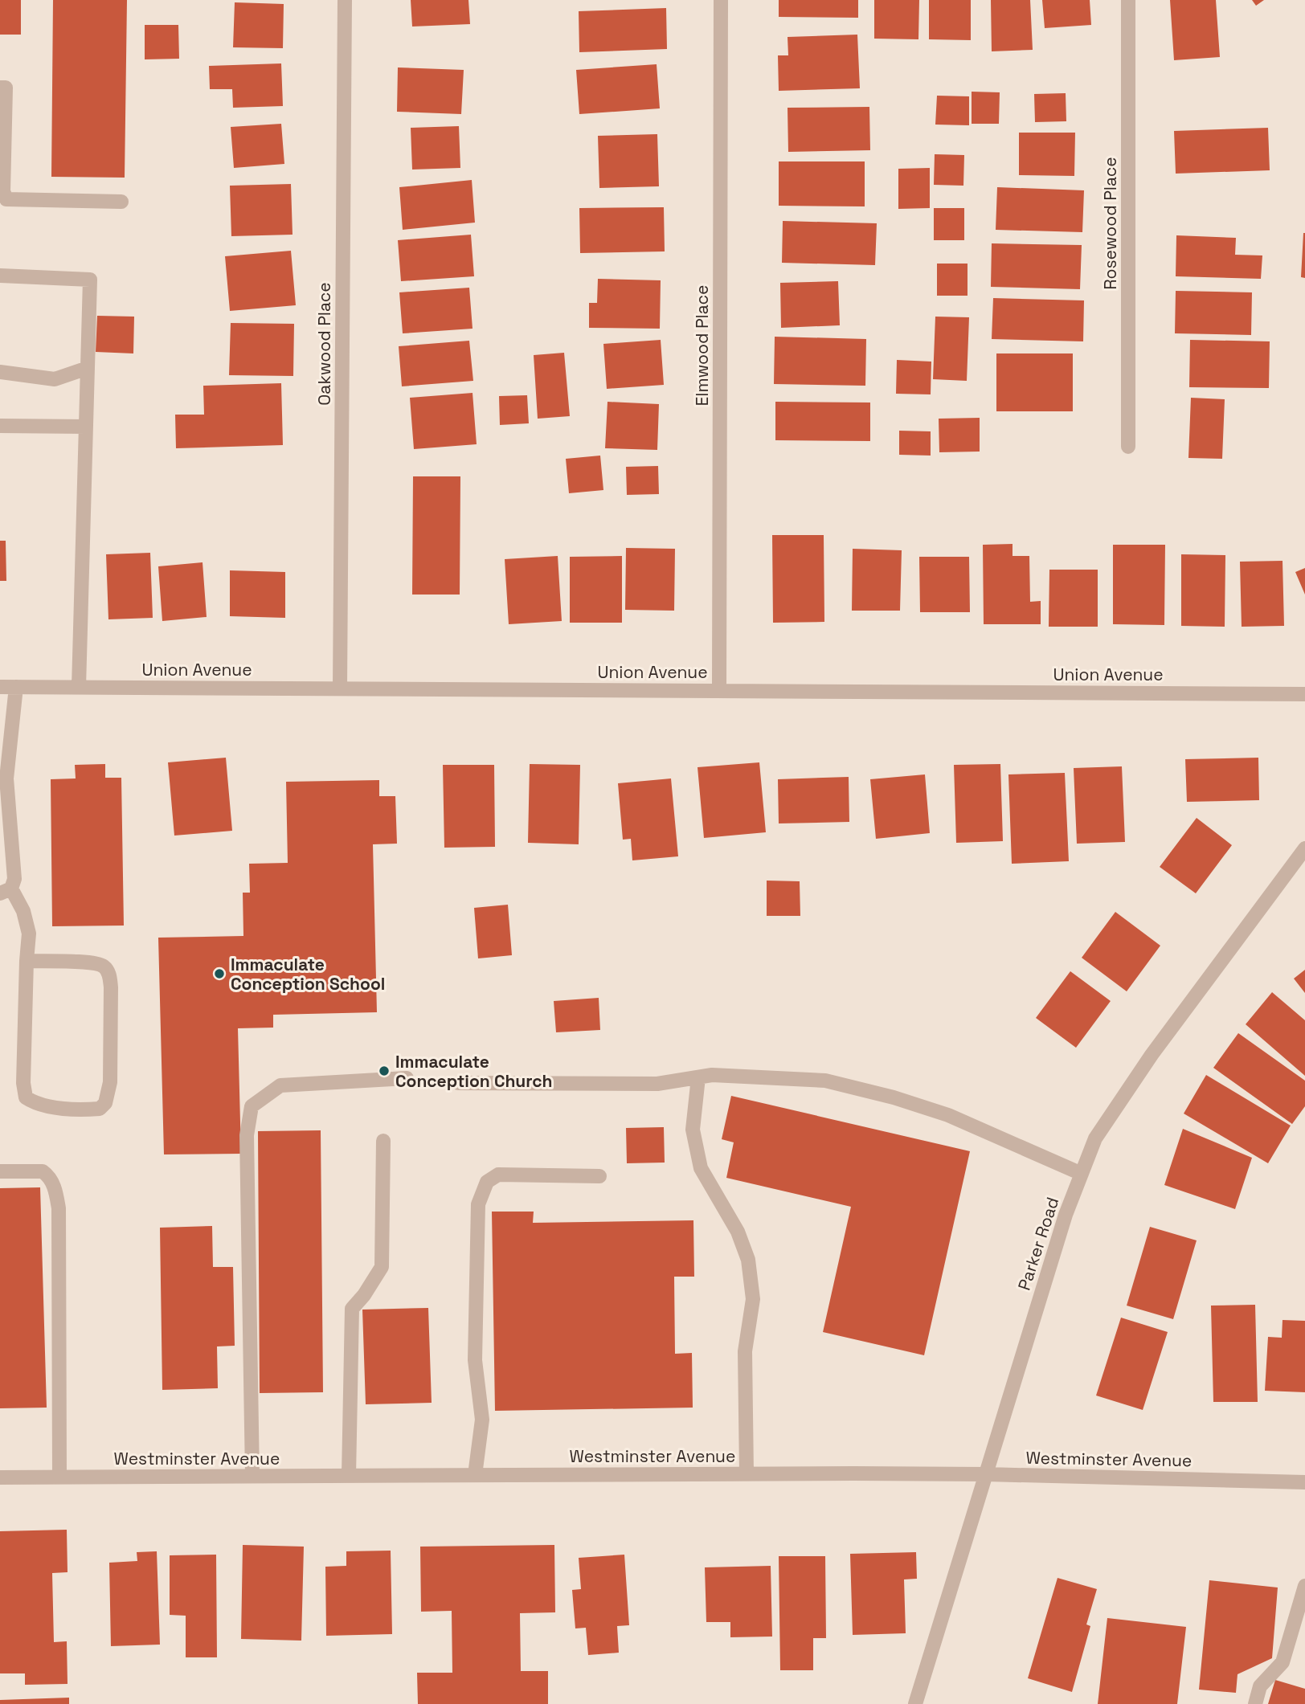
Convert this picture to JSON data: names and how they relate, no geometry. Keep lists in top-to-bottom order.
{
  "streets": {
    "street": [
      "Rosewood Place",
      "Oakwood Place",
      "Elmwood Place",
      "Union Avenue",
      "Parker Road",
      "Westminster Avenue"
    ]
  },
  "crossings": [
    ["Oakwood Place", "Union Avenue"],
    ["Elmwood Place", "Union Avenue"],
    ["Parker Road", "Westminster Avenue"]
  ],
  "places": ["Immaculate Conception School", "Immaculate Conception Church"]
}
